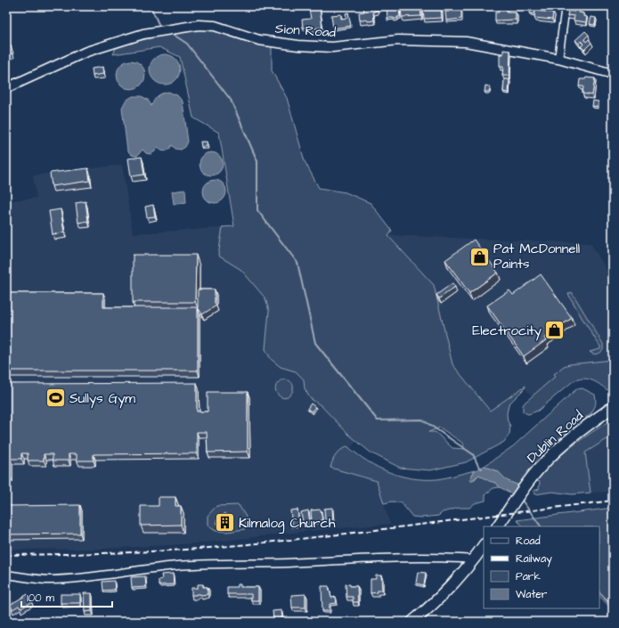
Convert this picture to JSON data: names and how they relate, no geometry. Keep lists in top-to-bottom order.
{
  "streets": {
    "main road": ["Dublin Road"],
    "street": ["Sion Road"]
  },
  "places": {
    "shop": ["Pat McDonnell Paints", "Electrocity"],
    "sports": ["Sullys Gym"],
    "building": ["Kilmalog Church"]
  },
  "legend": [
    "Road",
    "Railway",
    "Park",
    "Water"
  ],
  "scale_bar": "100 m"
}
